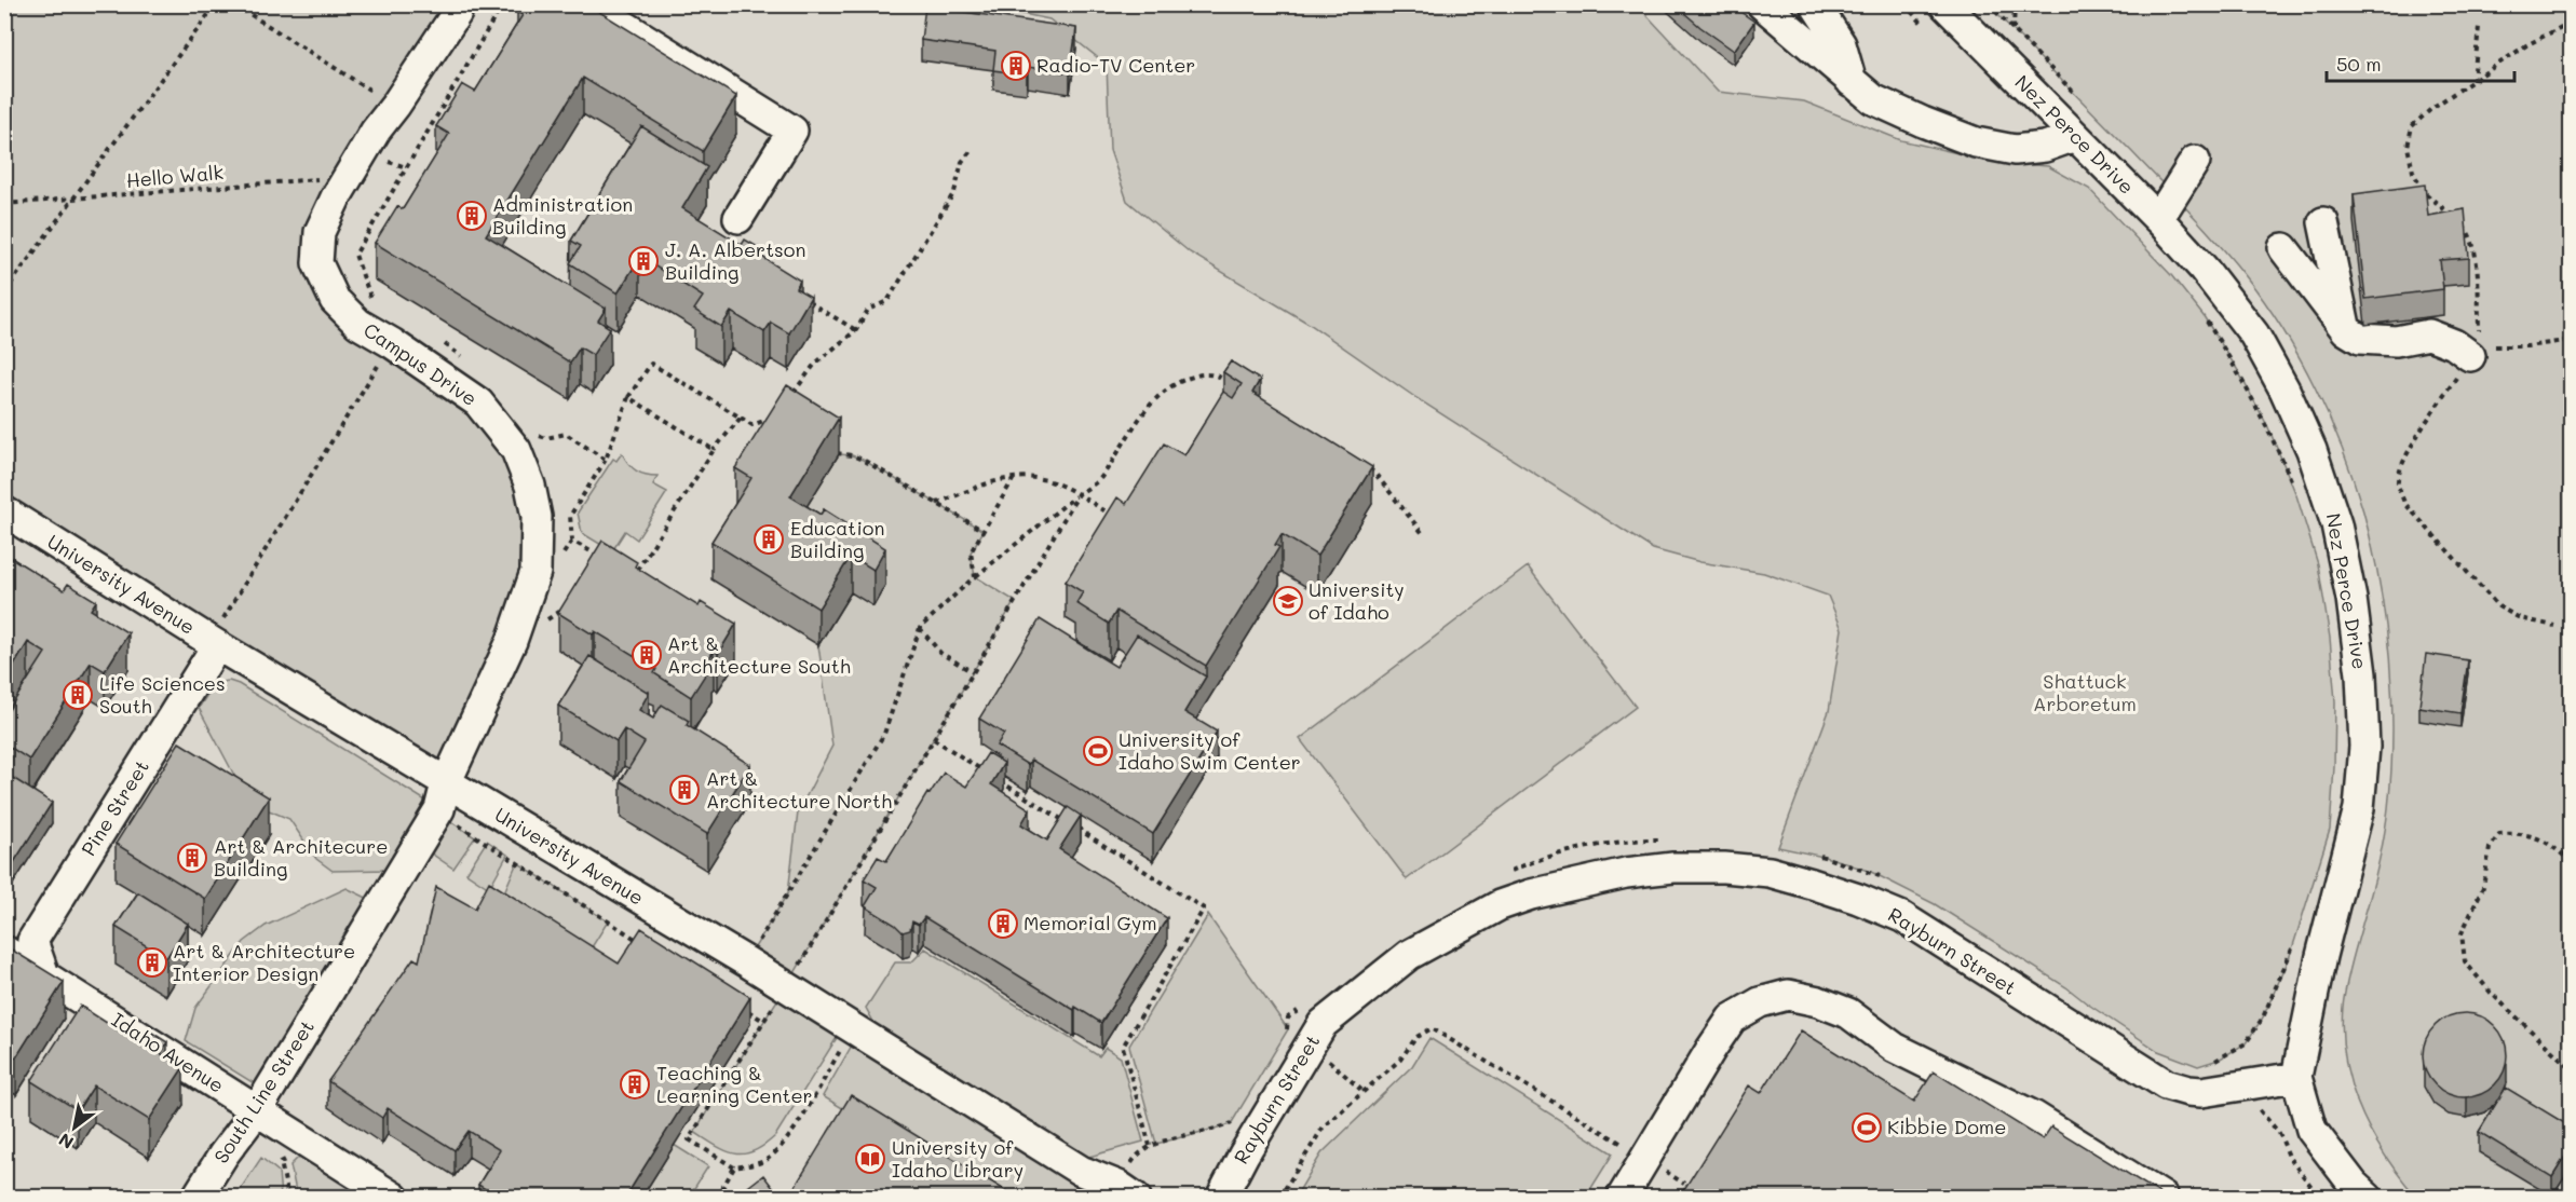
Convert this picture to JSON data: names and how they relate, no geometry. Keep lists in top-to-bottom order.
{
  "streets": {
    "street": [
      "Nez Perce Drive",
      "Campus Drive",
      "University Avenue",
      "Pine Street",
      "Rayburn Street",
      "Idaho Avenue",
      "South Line Street"
    ],
    "path": ["Hello Walk"]
  },
  "crossings": [
    ["Nez Perce Drive", "Rayburn Street"],
    ["Hello Walk", "Campus Drive"],
    ["Campus Drive", "University Avenue"],
    ["Campus Drive", "South Line Street"],
    ["University Avenue", "Pine Street"],
    ["University Avenue", "South Line Street"],
    ["Pine Street", "Idaho Avenue"],
    ["Idaho Avenue", "South Line Street"]
  ],
  "parks": ["Shattuck Arboretum"],
  "places": {
    "building": [
      "Radio-TV Center",
      "Administration Building",
      "J. A. Albertson Building",
      "Education Building",
      "Art & Architecture South",
      "Life Sciences South",
      "Art & Architecture North",
      "Art & Architecure Building",
      "Memorial Gym",
      "Art & Architecture Interior Design",
      "Teaching & Learning Center"
    ],
    "school or university": ["University of Idaho"],
    "sports": ["University of Idaho Swim Center", "Kibbie Dome"],
    "library": ["University of Idaho Library"]
  },
  "scale_bar": "50 m",
  "north": "bottom left"
}
